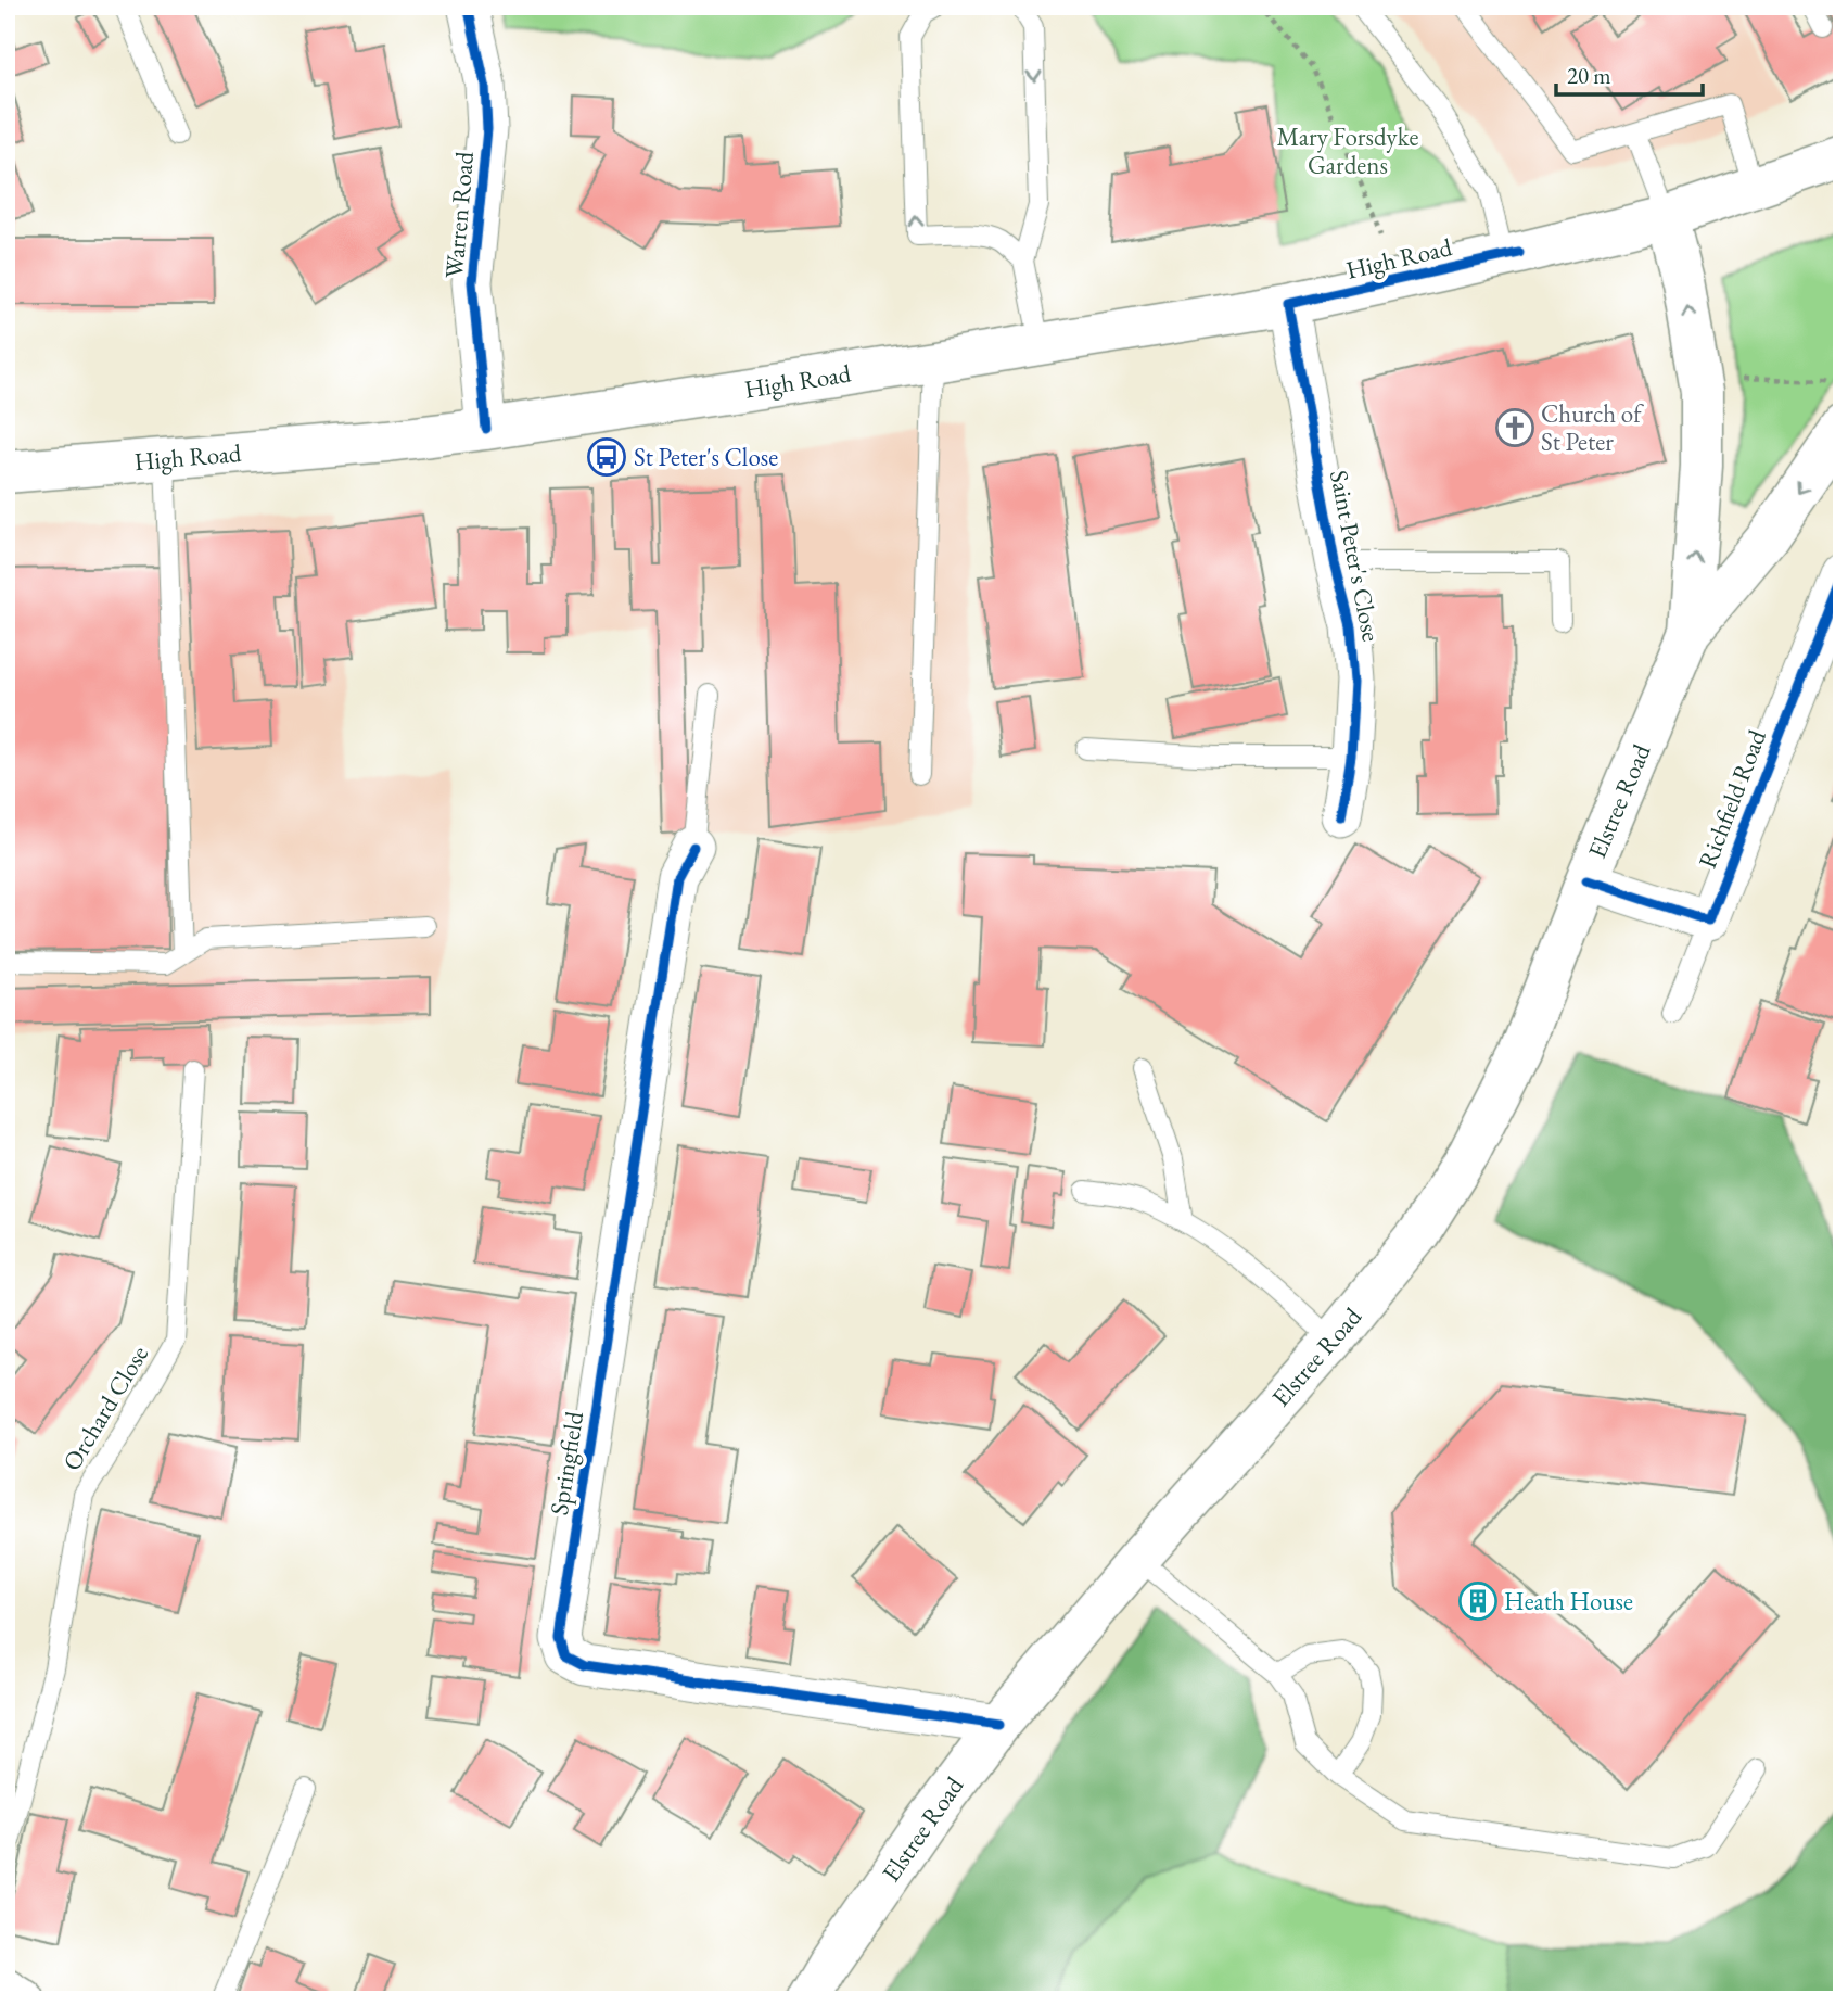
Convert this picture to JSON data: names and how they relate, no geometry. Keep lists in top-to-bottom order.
{
  "streets": {
    "main road": ["High Road", "Elstree Road"],
    "street": [
      "Warren Road",
      "Saint Peter's Close",
      "Richfield Road",
      "Springfield"
    ],
    "lane": ["Orchard Close"]
  },
  "crossings": [
    ["Warren Road", "High Road"],
    ["High Road", "Saint Peter's Close"],
    ["High Road", "Elstree Road"],
    ["Elstree Road", "Springfield"]
  ],
  "parks": ["Mary Forsdyke Gardens"],
  "places": {
    "church": ["Church of St Peter"],
    "bus stop": ["St Peter's Close"],
    "building": ["Heath House"]
  },
  "scale_bar": "20 m"
}
